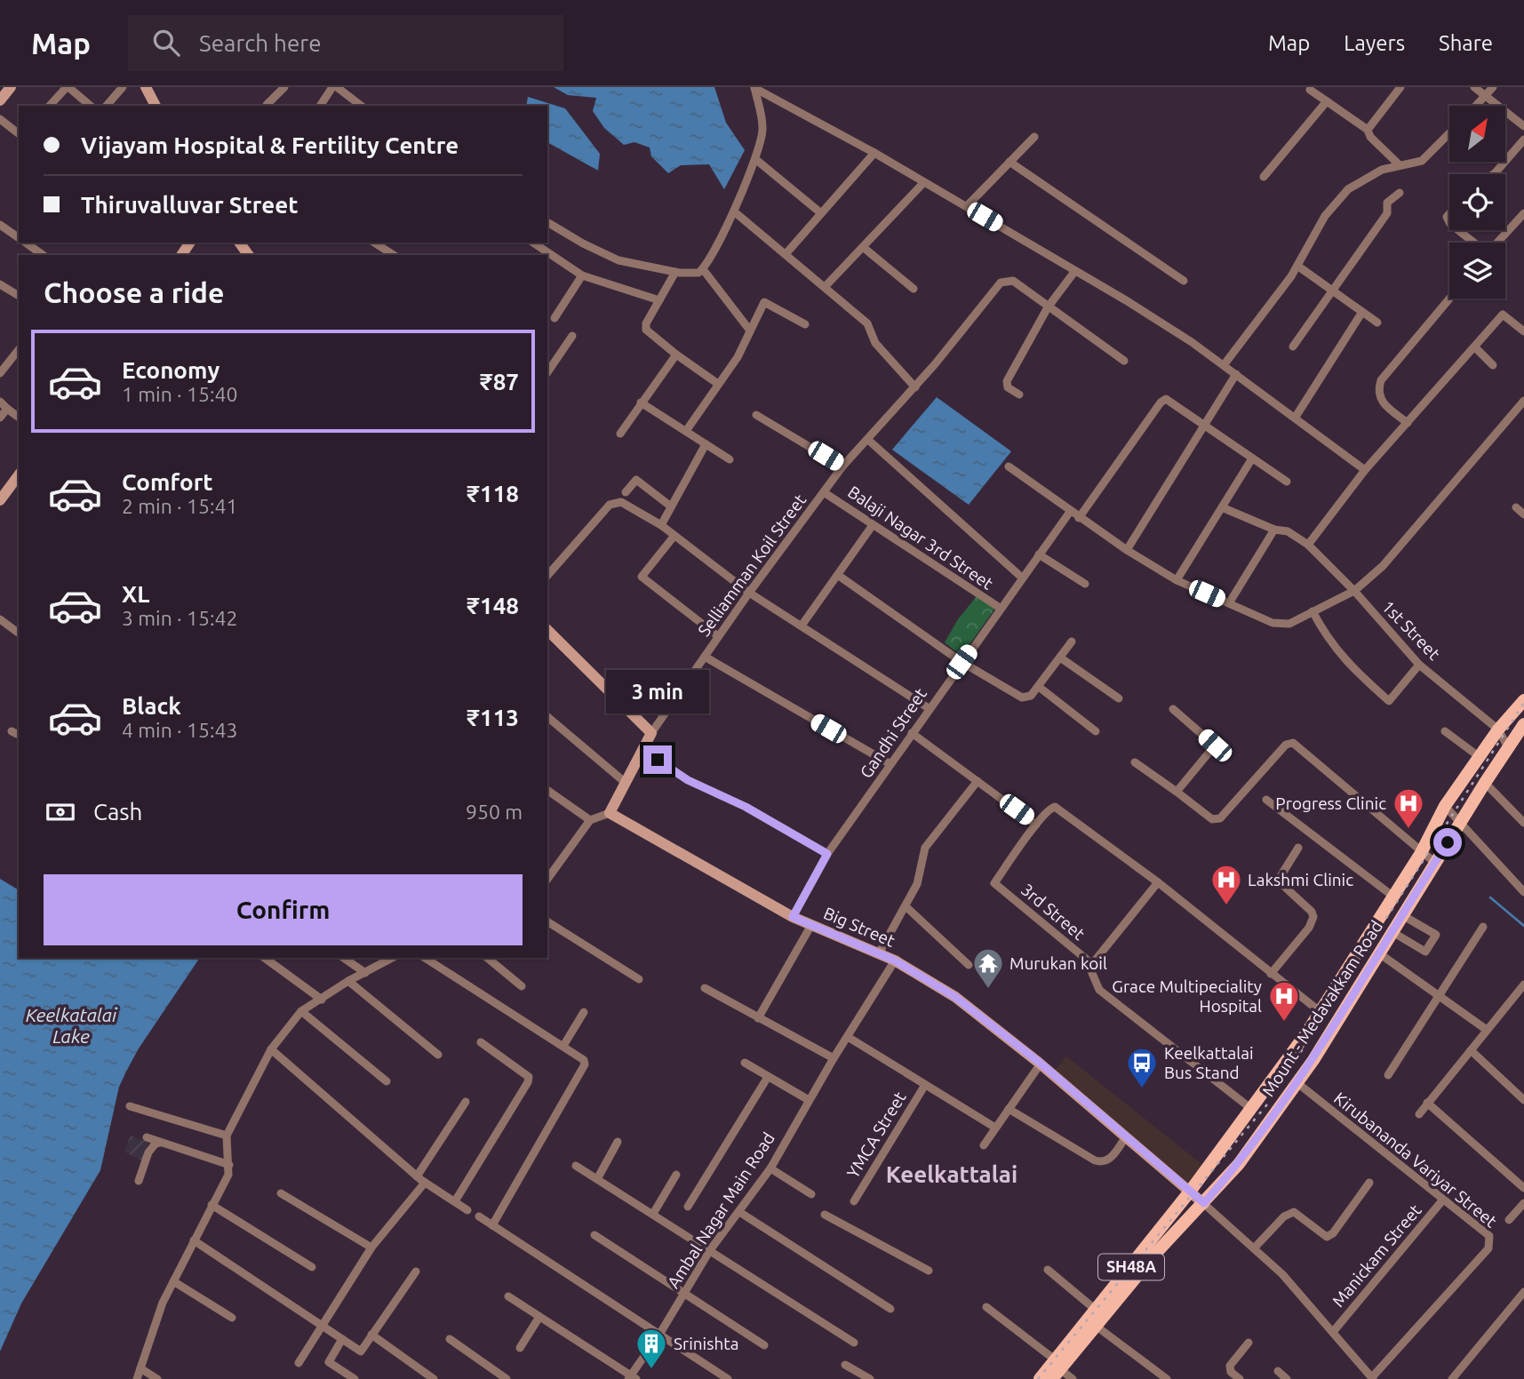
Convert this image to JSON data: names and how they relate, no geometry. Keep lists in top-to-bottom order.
{
  "streets": {
    "main road": ["Mount - Medavakkam Road", "SH48A"],
    "street": [
      "Balaji Nagar 3rd Street",
      "Selliamman Koil Street",
      "1st Street",
      "Gandhi Street",
      "3rd Street",
      "Big Street",
      "YMCA Street",
      "Kirubananda Variyar Street",
      "Ambal Nagar Main Road",
      "Manickam Street"
    ]
  },
  "crossings": [
    ["Balaji Nagar 3rd Street", "Selliamman Koil Street"],
    ["Balaji Nagar 3rd Street", "Gandhi Street"],
    ["1st Street", "Mount - Medavakkam Road"],
    ["Gandhi Street", "Big Street"],
    ["Big Street", "Mount - Medavakkam Road"],
    ["Big Street", "Ambal Nagar Main Road"],
    ["Mount - Medavakkam Road", "Kirubananda Variyar Street"],
    ["Kirubananda Variyar Street", "Manickam Street"]
  ],
  "districts": ["Keelkattalai"],
  "water": ["Keelkatalai Lake"],
  "places": {
    "hospital": ["Progress Clinic", "Lakshmi Clinic", "Grace Multipeciality Hospital"],
    "temple": ["Murukan koil"],
    "bus stop": ["Keelkattalai Bus Stand"],
    "building": ["Srinishta"]
  },
  "north": "top right",
  "page": {
    "header": "Map",
    "search": "Search here",
    "nav": ["Map", "Layers", "Share"],
    "banner": ["Vijayam Hospital & Fertility Centre", "Thiruvalluvar Street"],
    "heading": "Choose a ride",
    "list": [
      {
        "name": "Economy",
        "note": "1 min · 15:40",
        "value": "₹87"
      },
      {
        "name": "Comfort",
        "note": "2 min · 15:41",
        "value": "₹118"
      },
      {
        "name": "XL",
        "note": "3 min · 15:42",
        "value": "₹148"
      },
      {
        "name": "Black",
        "note": "4 min · 15:43",
        "value": "₹113"
      }
    ],
    "bubble": "3 min",
    "pay": ["Cash", "950 m"],
    "buttons": "Confirm"
  }
}
